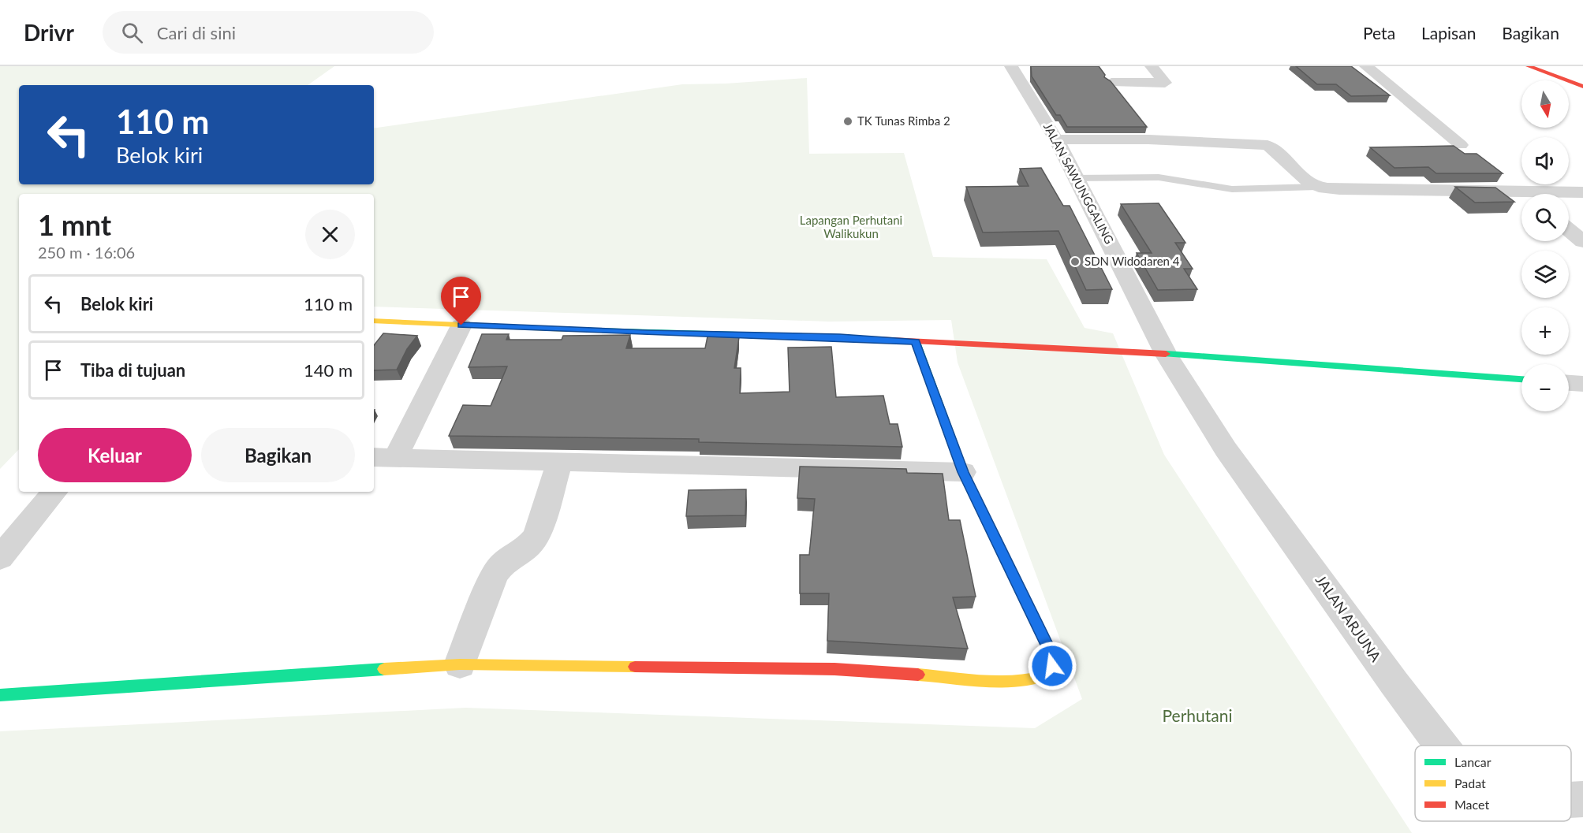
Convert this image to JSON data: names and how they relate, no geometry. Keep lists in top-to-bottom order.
{
  "streets": {
    "street": ["JALAN SAWUNGGALING", "JALAN ARJUNA"]
  },
  "crossings": [
    ["JALAN SAWUNGGALING", "JALAN ARJUNA"]
  ],
  "parks": ["Lapangan Perhutani Walikukun", "Perhutani"],
  "places": ["TK Tunas Rimba 2", "SDN Widodaren 4"],
  "legend": ["Lancar", "Padat", "Macet"],
  "north": "bottom",
  "page": {
    "header": "Drivr",
    "search": "Cari di sini",
    "nav": ["Peta", "Lapisan", "Bagikan"],
    "map_buttons": ["+", "−"],
    "turn": ["110 m", "Belok kiri"],
    "heading": ["1 mnt", "250 m · 16:06"],
    "list": [
      {
        "name": "Belok kiri",
        "value": "110 m"
      },
      {
        "name": "Tiba di tujuan",
        "value": "140 m"
      }
    ],
    "buttons": ["Keluar", "Bagikan"]
  }
}
